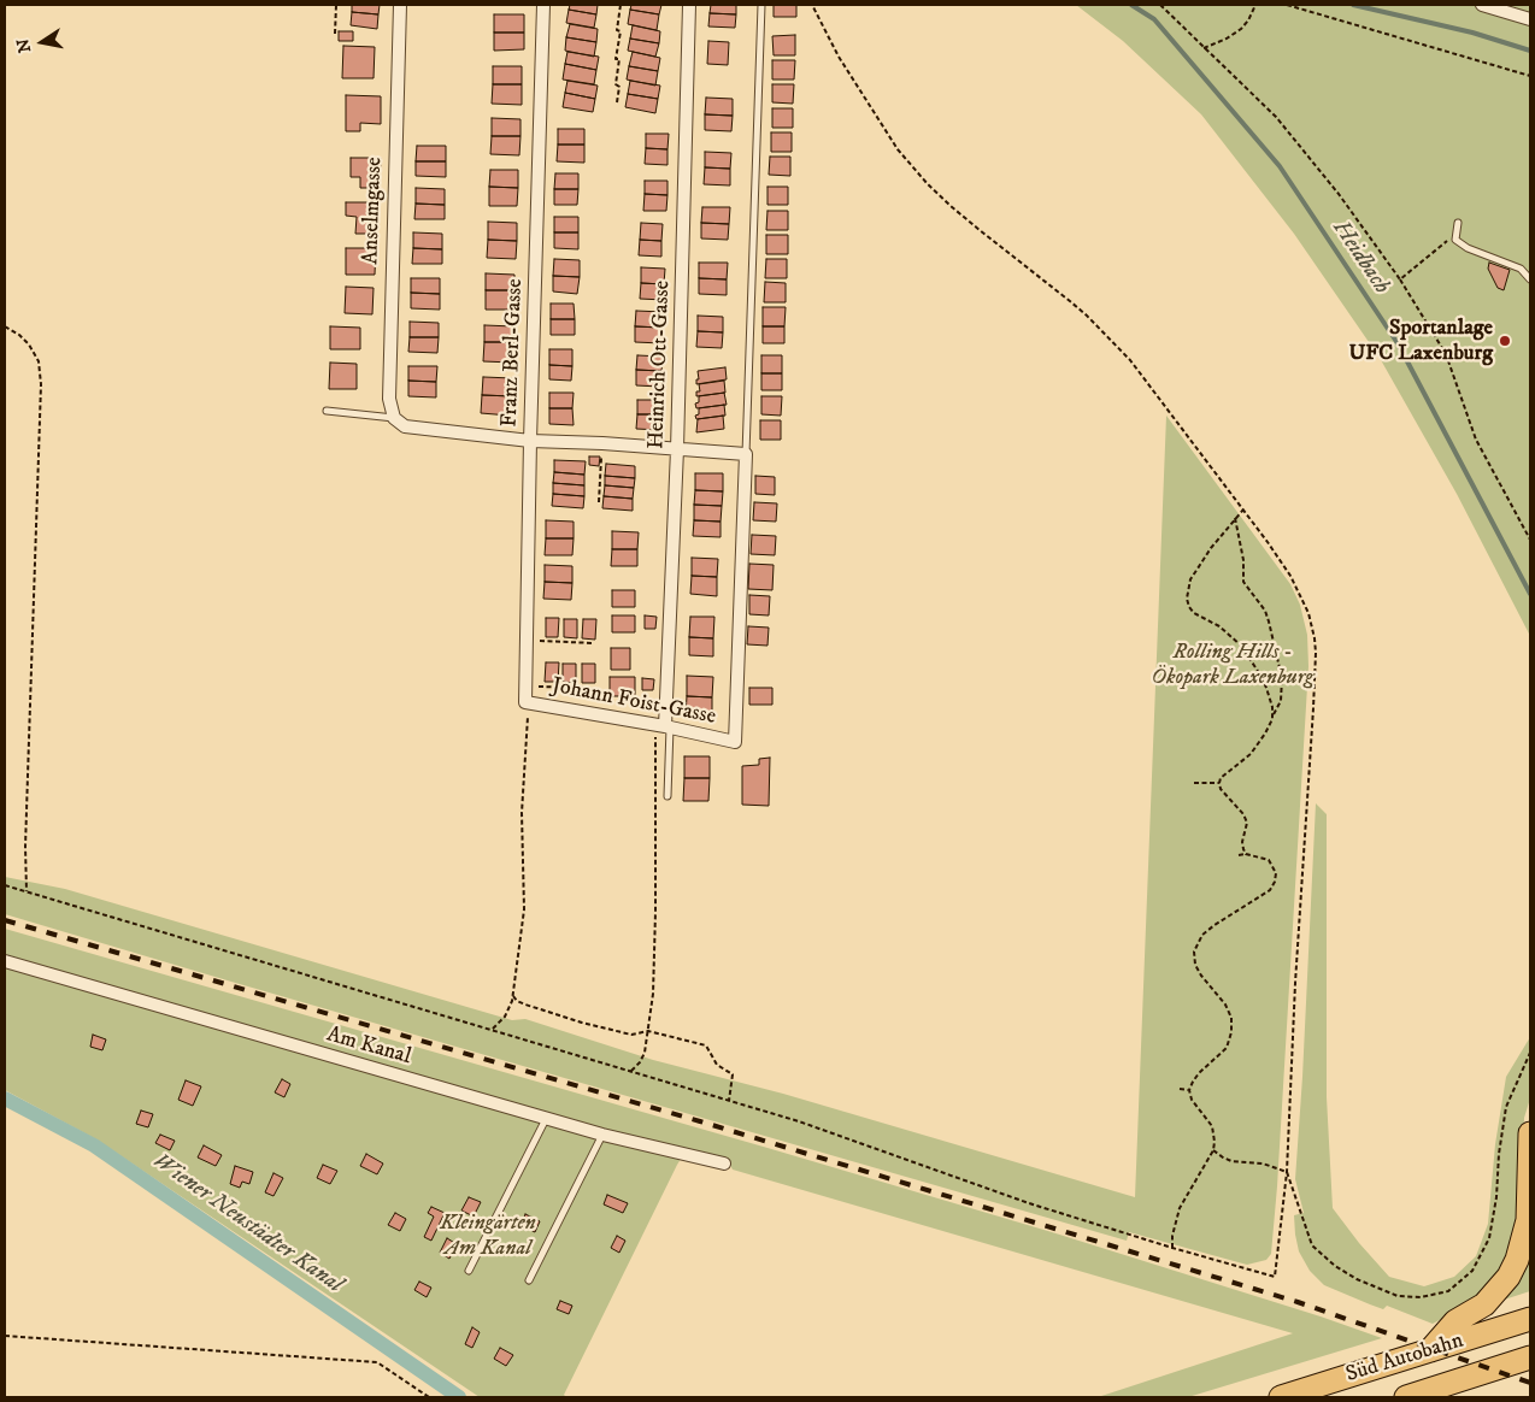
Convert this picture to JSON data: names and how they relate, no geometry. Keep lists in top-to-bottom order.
{
  "streets": {
    "highway": ["Süd Autobahn"],
    "street": [
      "Anselmgasse",
      "Franz Berl-Gasse",
      "Heinrich Ott-Gasse",
      "Johann Foist-Gasse",
      "Am Kanal"
    ]
  },
  "crossings": [
    ["Franz Berl-Gasse", "Johann Foist-Gasse"],
    ["Heinrich Ott-Gasse", "Johann Foist-Gasse"]
  ],
  "water": ["Heidbach", "Wiener Neustädter Kanal"],
  "parks": ["Rolling Hills - Ökopark Laxenburg", "Kleingärten Am Kanal"],
  "places": ["Sportanlage UFC Laxenburg"],
  "north": "left"
}
